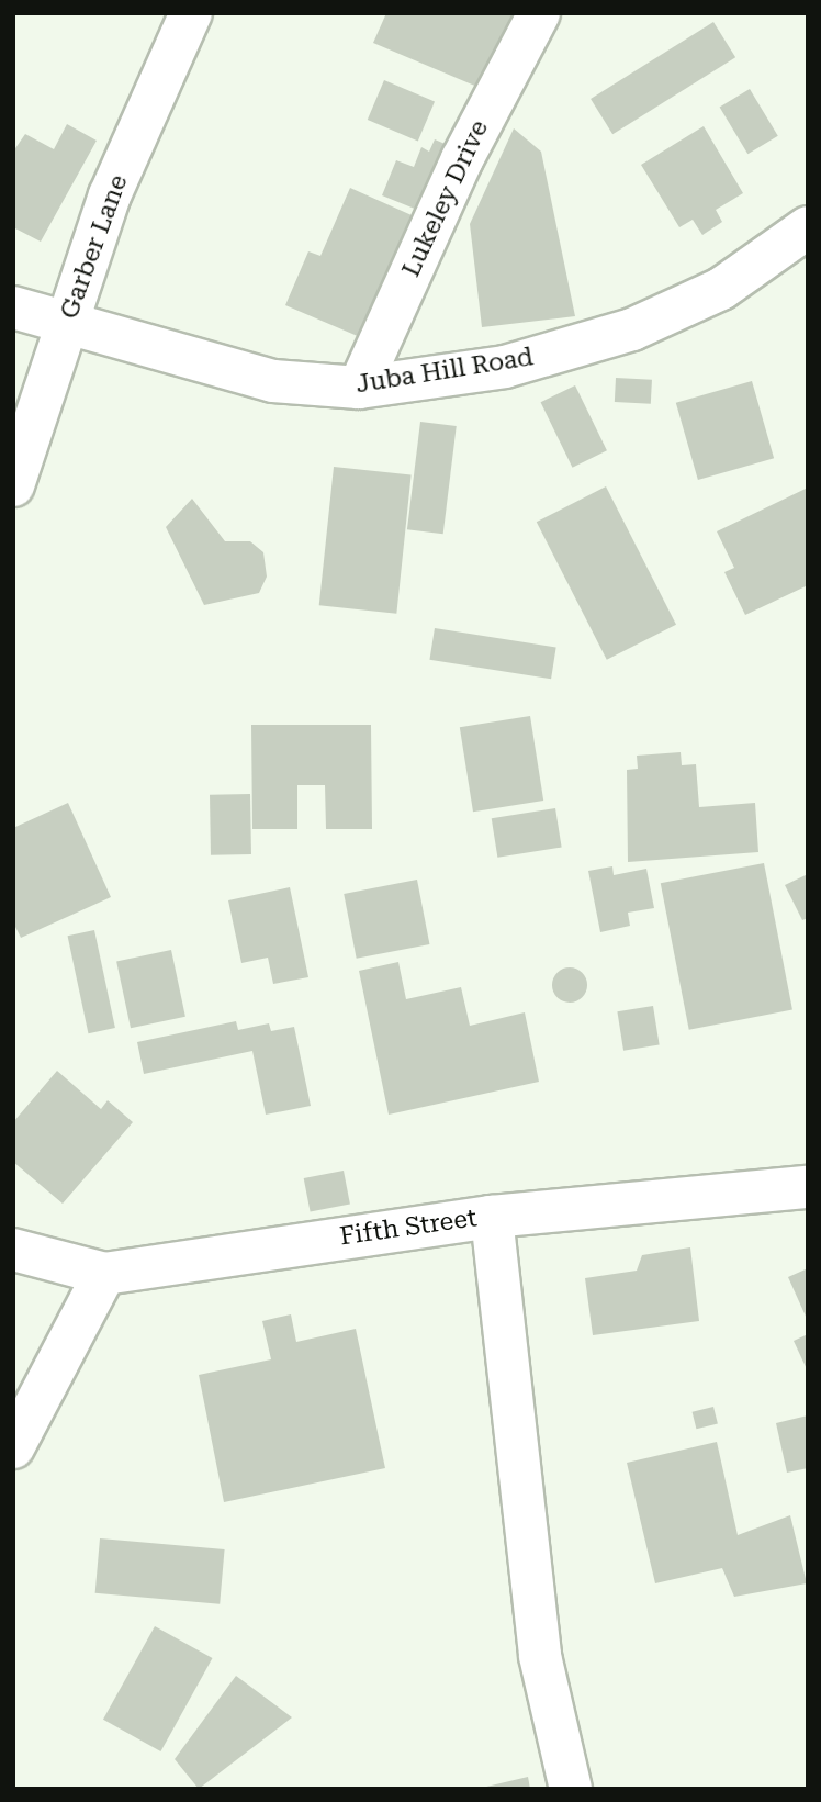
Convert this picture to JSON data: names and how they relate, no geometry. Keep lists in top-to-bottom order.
{
  "streets": {
    "street": [
      "Lukeley Drive",
      "Garber Lane",
      "Juba Hill Road",
      "Fifth Street"
    ]
  },
  "crossings": [
    ["Lukeley Drive", "Juba Hill Road"],
    ["Garber Lane", "Juba Hill Road"]
  ]
}
